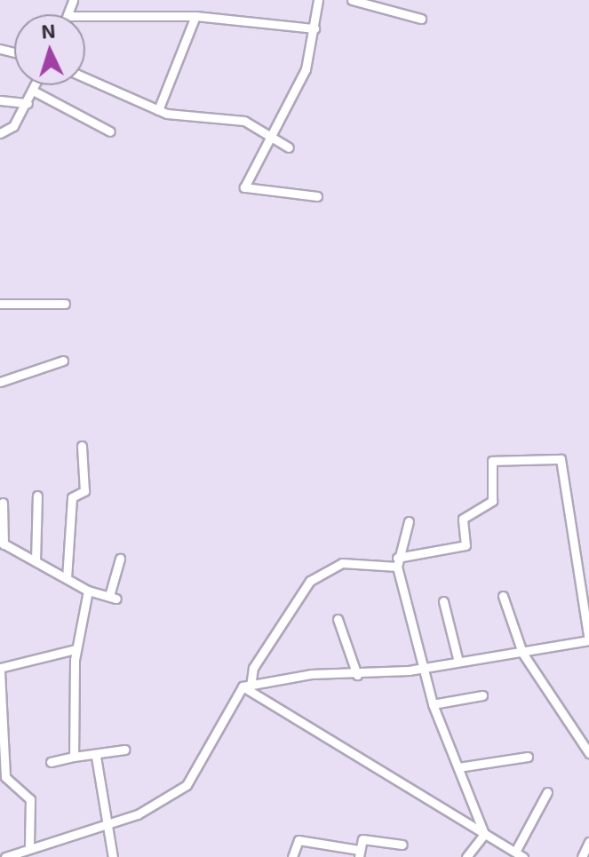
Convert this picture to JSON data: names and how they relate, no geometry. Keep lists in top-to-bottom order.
{
  "north": "top"
}
